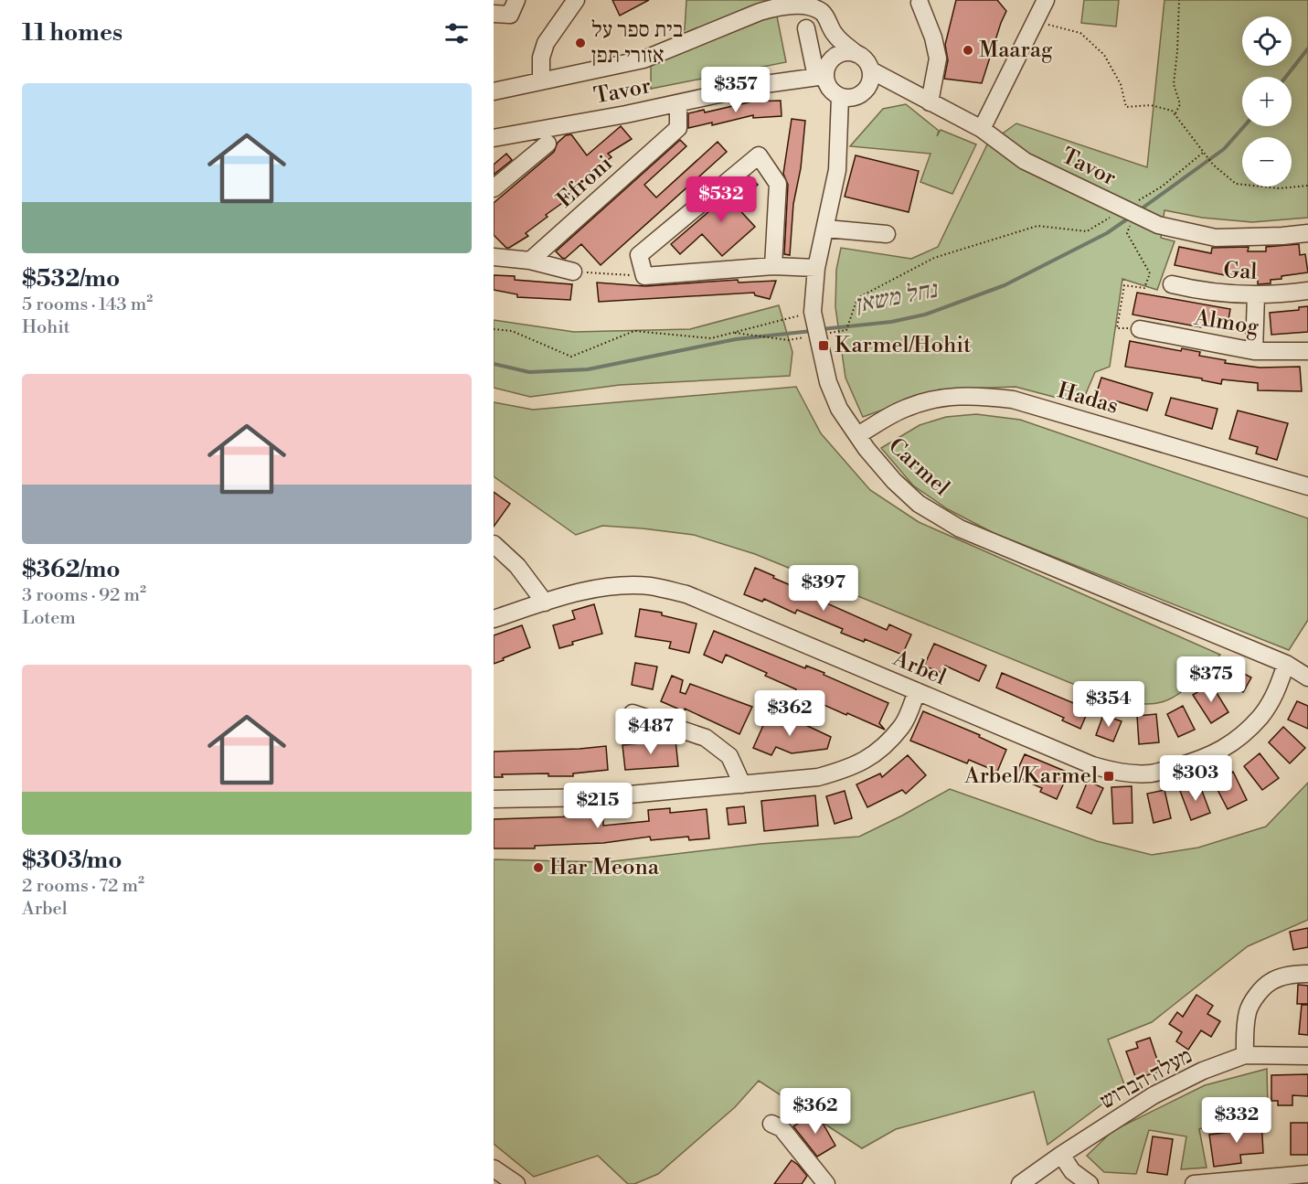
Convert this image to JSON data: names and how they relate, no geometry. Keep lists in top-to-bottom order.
{
  "streets": {
    "street": [
      "Tavor",
      "Efroni",
      "Gal",
      "Almog",
      "Hadas",
      "Carmel",
      "Arbel",
      "מעלה הברוש"
    ]
  },
  "crossings": [
    ["Tavor", "Efroni"],
    ["Tavor", "Carmel"],
    ["Hadas", "Carmel"],
    ["Carmel", "Arbel"]
  ],
  "water": ["נחל משאן"],
  "places": {
    "other": ["בית ספר על אזורי תפן", "Maarag", "Har Meona"],
    "transit": ["Karmel/Hohit", "Arbel/Karmel"]
  },
  "page": {
    "heading": "11 homes",
    "map_buttons": ["+", "−"],
    "list": [
      {
        "name": "$532/mo",
        "note": "5 rooms · 143 m² · Hohit"
      },
      {
        "name": "$362/mo",
        "note": "3 rooms · 92 m² · Lotem"
      },
      {
        "name": "$303/mo",
        "note": "2 rooms · 72 m² · Arbel"
      }
    ],
    "price": [
      "$357",
      "$532",
      "$397",
      "$375",
      "$354",
      "$362",
      "$487",
      "$303",
      "$215",
      "$362",
      "$332"
    ]
  }
}
